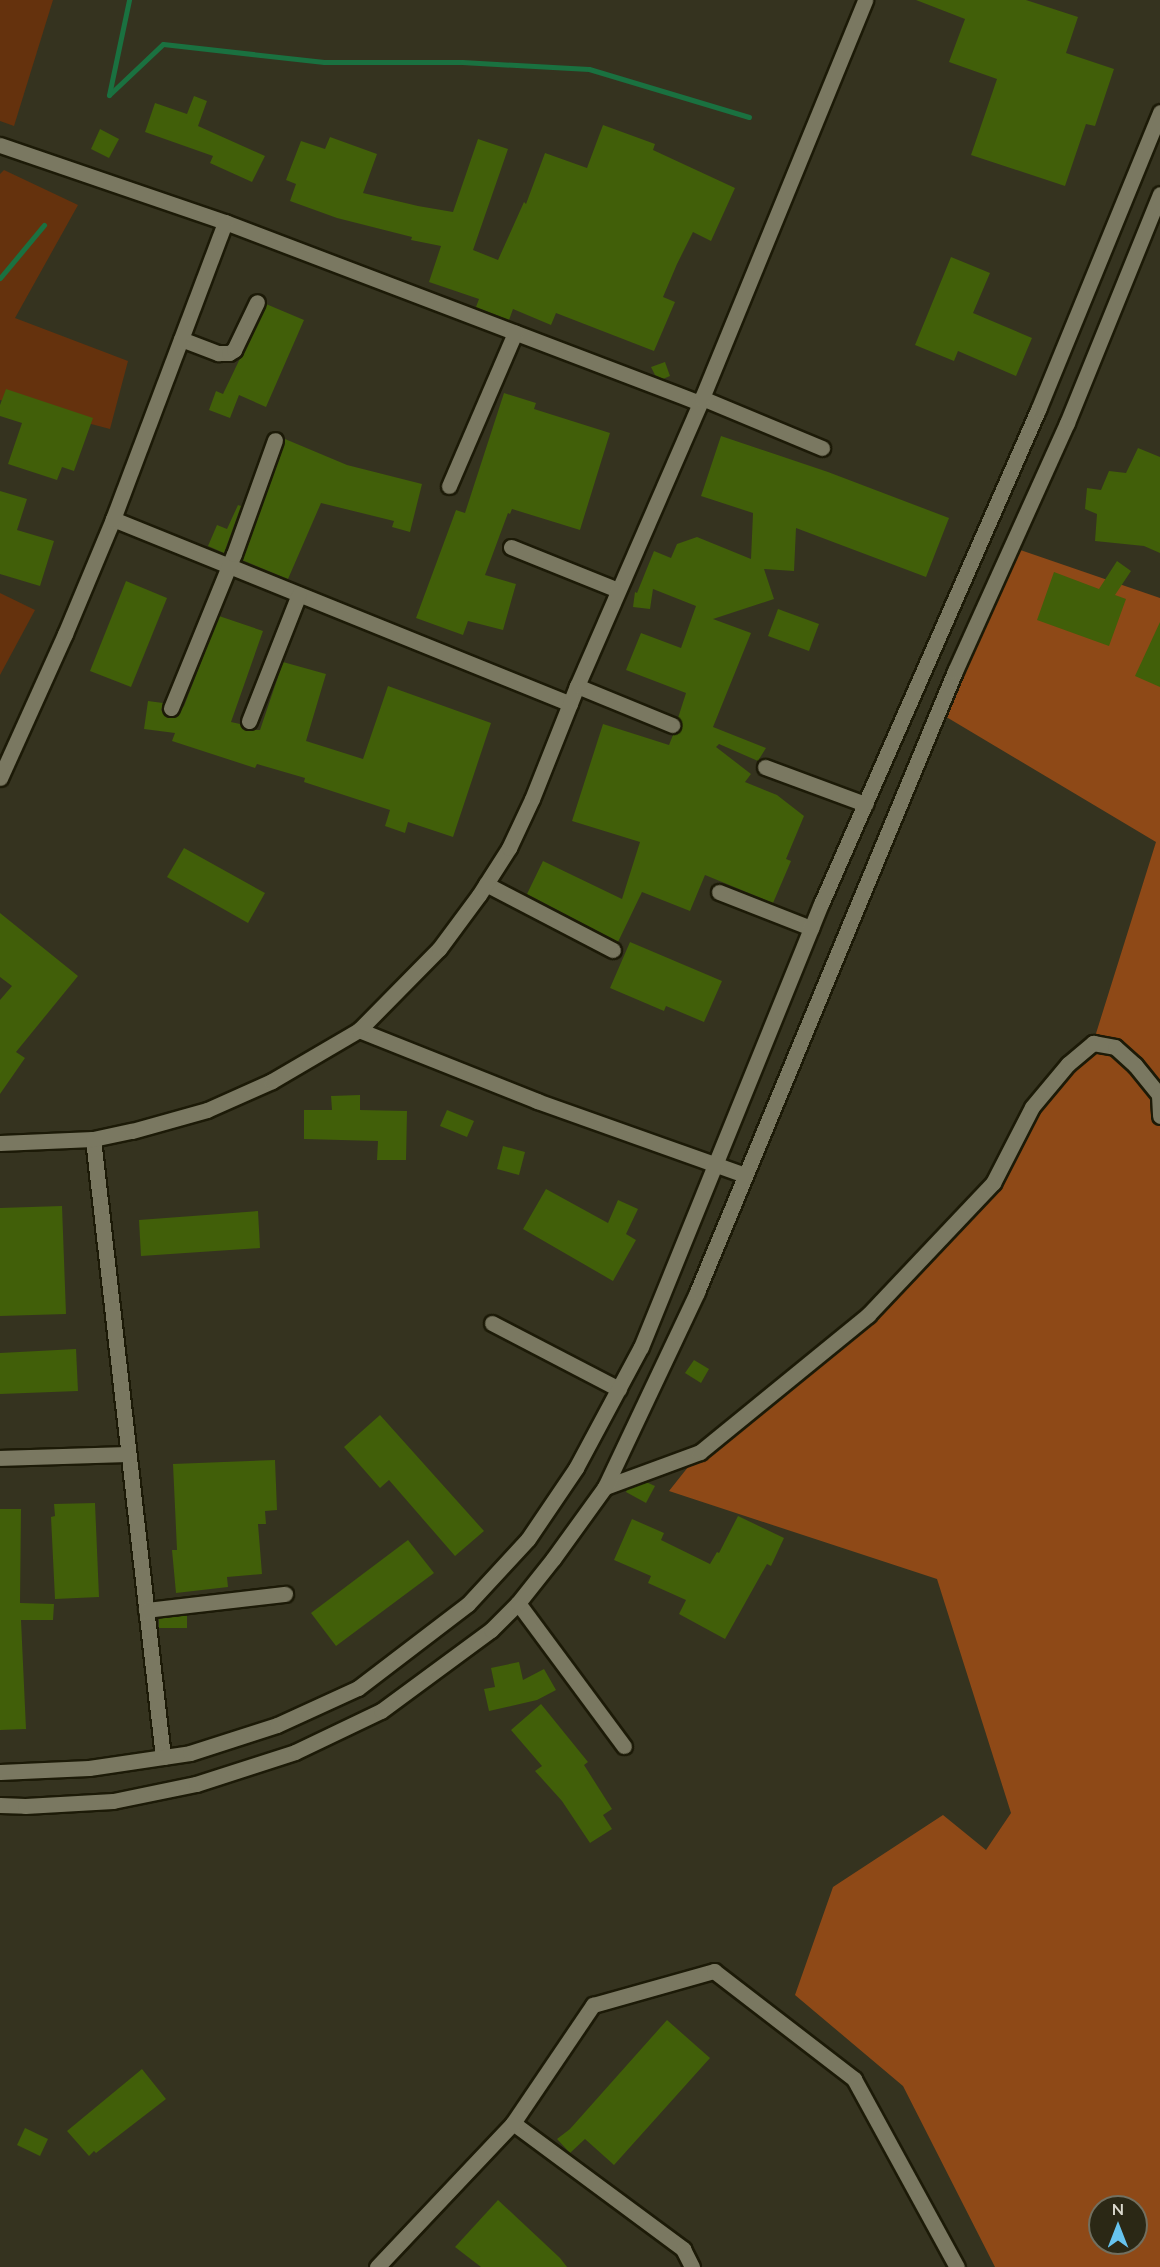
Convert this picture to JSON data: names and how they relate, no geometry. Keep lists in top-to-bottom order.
{
  "north": "top"
}
